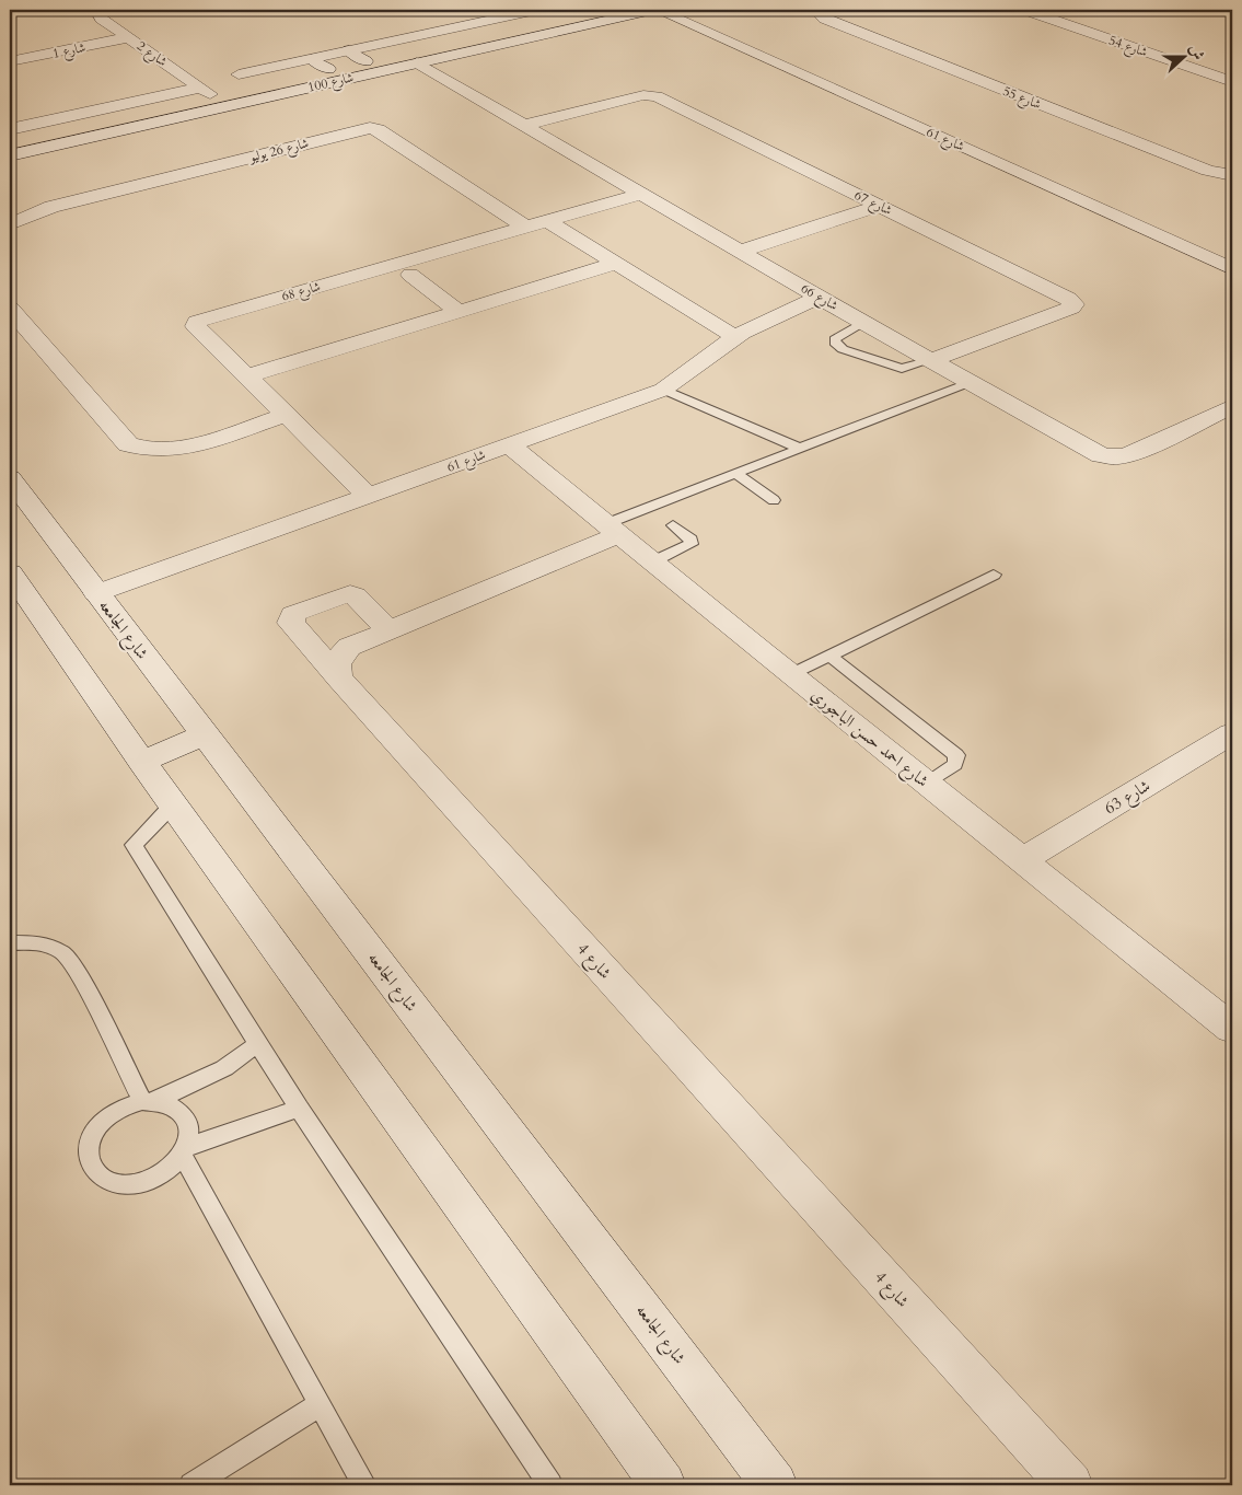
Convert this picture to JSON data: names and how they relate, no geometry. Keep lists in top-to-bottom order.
{
  "streets": {
    "street": [
      "شارع 54",
      "شارع 1",
      "شارع 2",
      "شارع 100",
      "شارع 55",
      "شارع 61",
      "شارع 26 يوليو",
      "شارع 67",
      "شارع 68",
      "شارع 66",
      "شارع الجامعه",
      "شارع احمد حسن الباجوري",
      "شارع 63",
      "شارع 4"
    ]
  },
  "crossings": [
    ["شارع 1", "شارع 2"],
    ["شارع 2", "شارع 100"],
    ["شارع 100", "شارع 66"],
    ["شارع 61", "شارع 68"],
    ["شارع 61", "شارع 66"],
    ["شارع 61", "شارع الجامعه"],
    ["شارع 61", "شارع احمد حسن الباجوري"],
    ["شارع 26 يوليو", "شارع 68"],
    ["شارع 67", "شارع 66"],
    ["شارع 68", "شارع 66"],
    ["شارع احمد حسن الباجوري", "شارع 63"]
  ],
  "north": "right"
}
